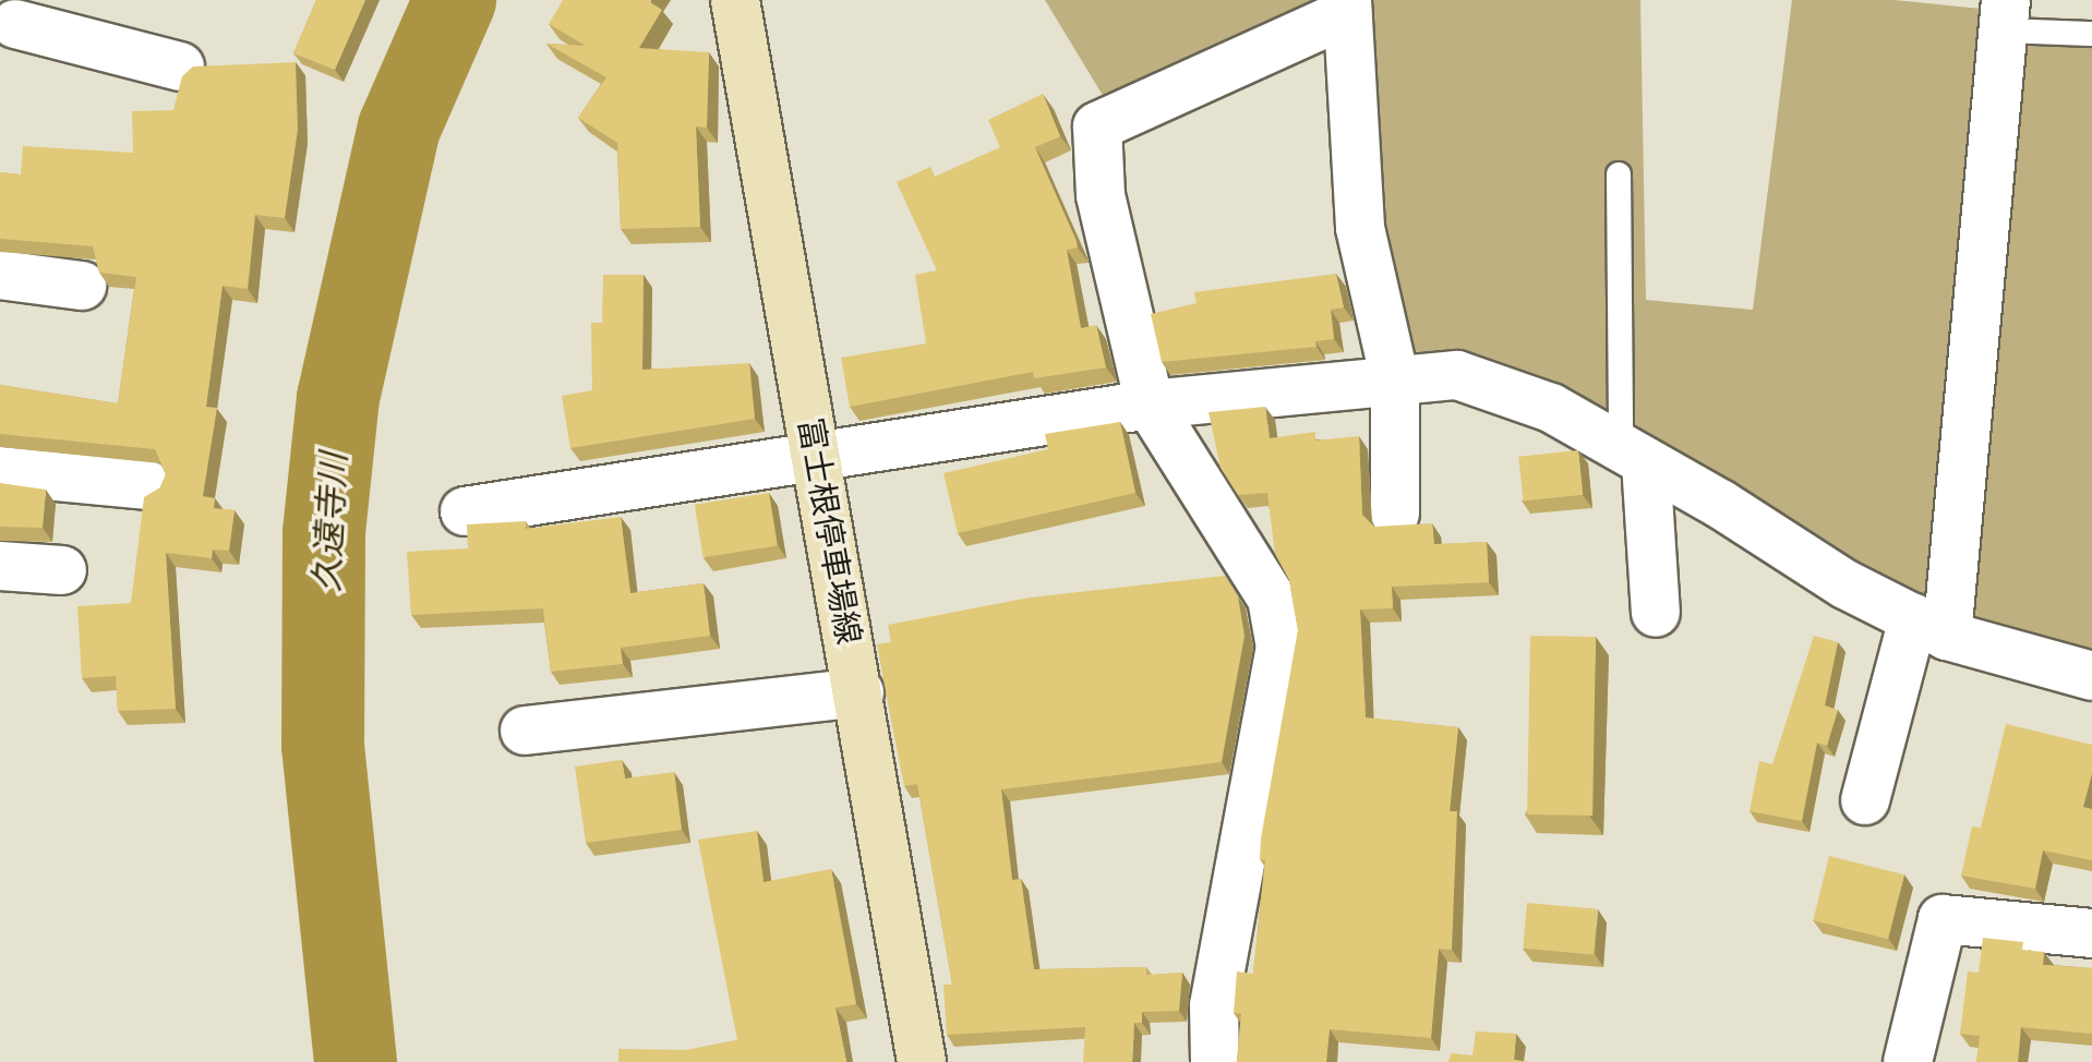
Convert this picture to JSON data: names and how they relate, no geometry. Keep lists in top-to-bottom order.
{
  "streets": {
    "main road": ["富士根停車場線"]
  },
  "water": ["久遠寺川"]
}
